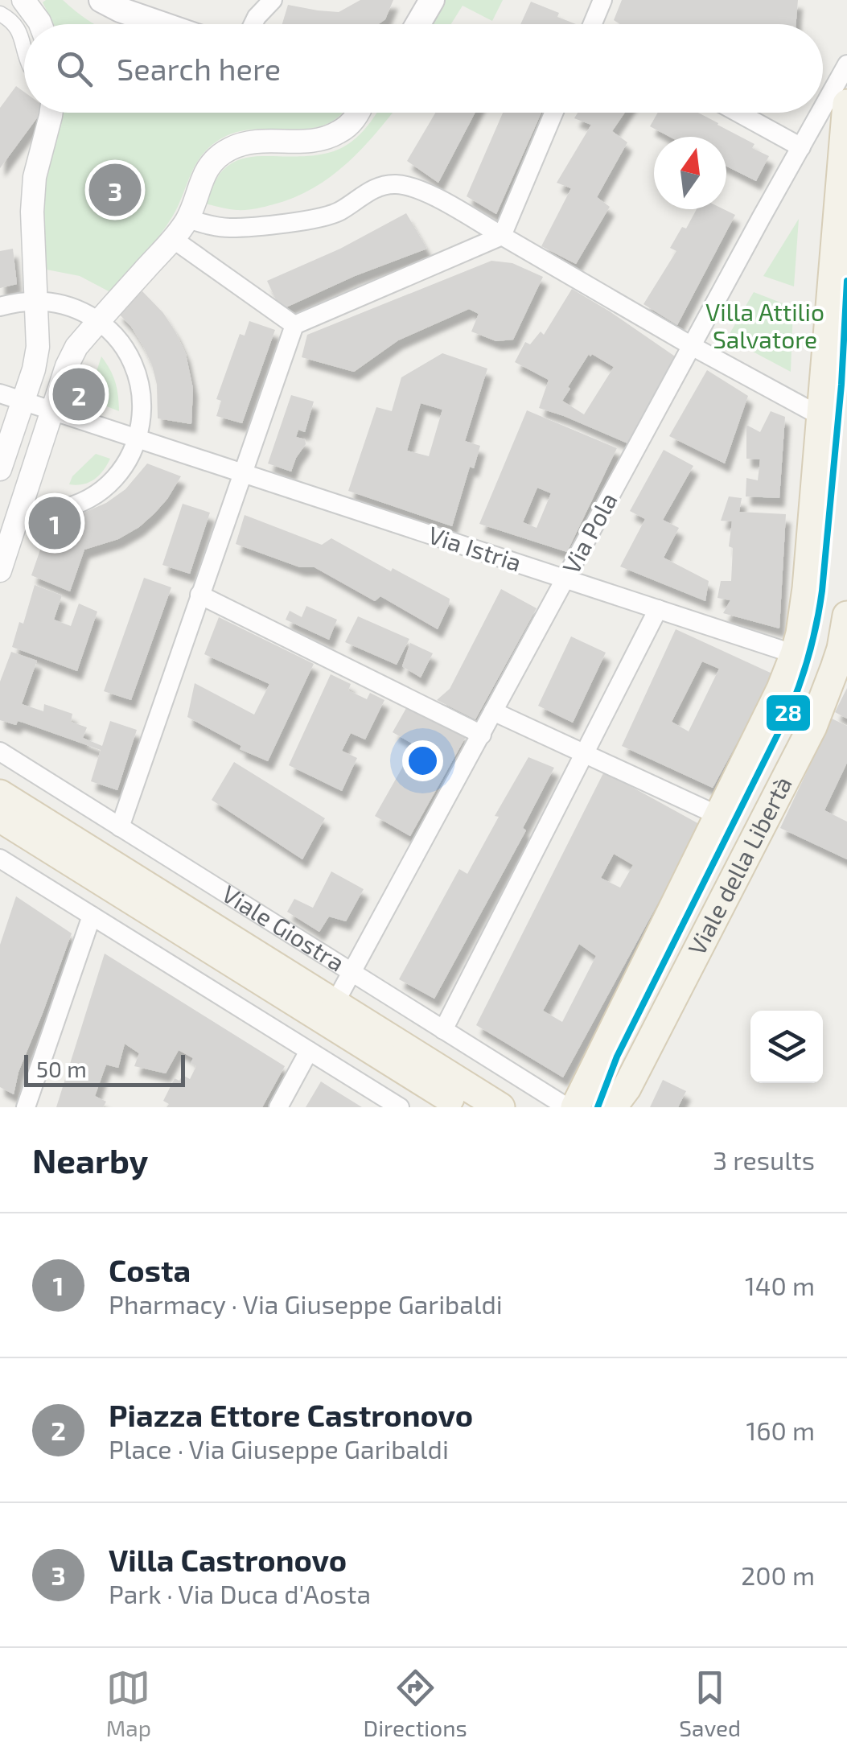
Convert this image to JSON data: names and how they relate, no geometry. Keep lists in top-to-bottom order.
{
  "streets": {
    "main road": ["Viale della Libertà", "Viale Giostra"],
    "street": ["Via Pola", "Via Istria"]
  },
  "crossings": [
    ["Via Pola", "Via Istria"],
    ["Via Pola", "Viale Giostra"],
    ["Via Istria", "Viale della Libertà"]
  ],
  "parks": ["Villa Attilio Salvatore"],
  "lines": ["transit line 28"],
  "scale_bar": "50 m",
  "north": "top",
  "page": {
    "search": "Search here",
    "pins": ["3", "2", "1"],
    "scale": "50 m",
    "heading": ["Nearby", "3 results"],
    "list": [
      {
        "mark": "1",
        "name": "Costa",
        "note": "Pharmacy · Via Giuseppe Garibaldi",
        "value": "140 m"
      },
      {
        "mark": "2",
        "name": "Piazza Ettore Castronovo",
        "note": "Place · Via Giuseppe Garibaldi",
        "value": "160 m"
      },
      {
        "mark": "3",
        "name": "Villa Castronovo",
        "note": "Park · Via Duca d'Aosta",
        "value": "200 m"
      }
    ],
    "nav": ["Map", "Directions", "Saved"]
  }
}
